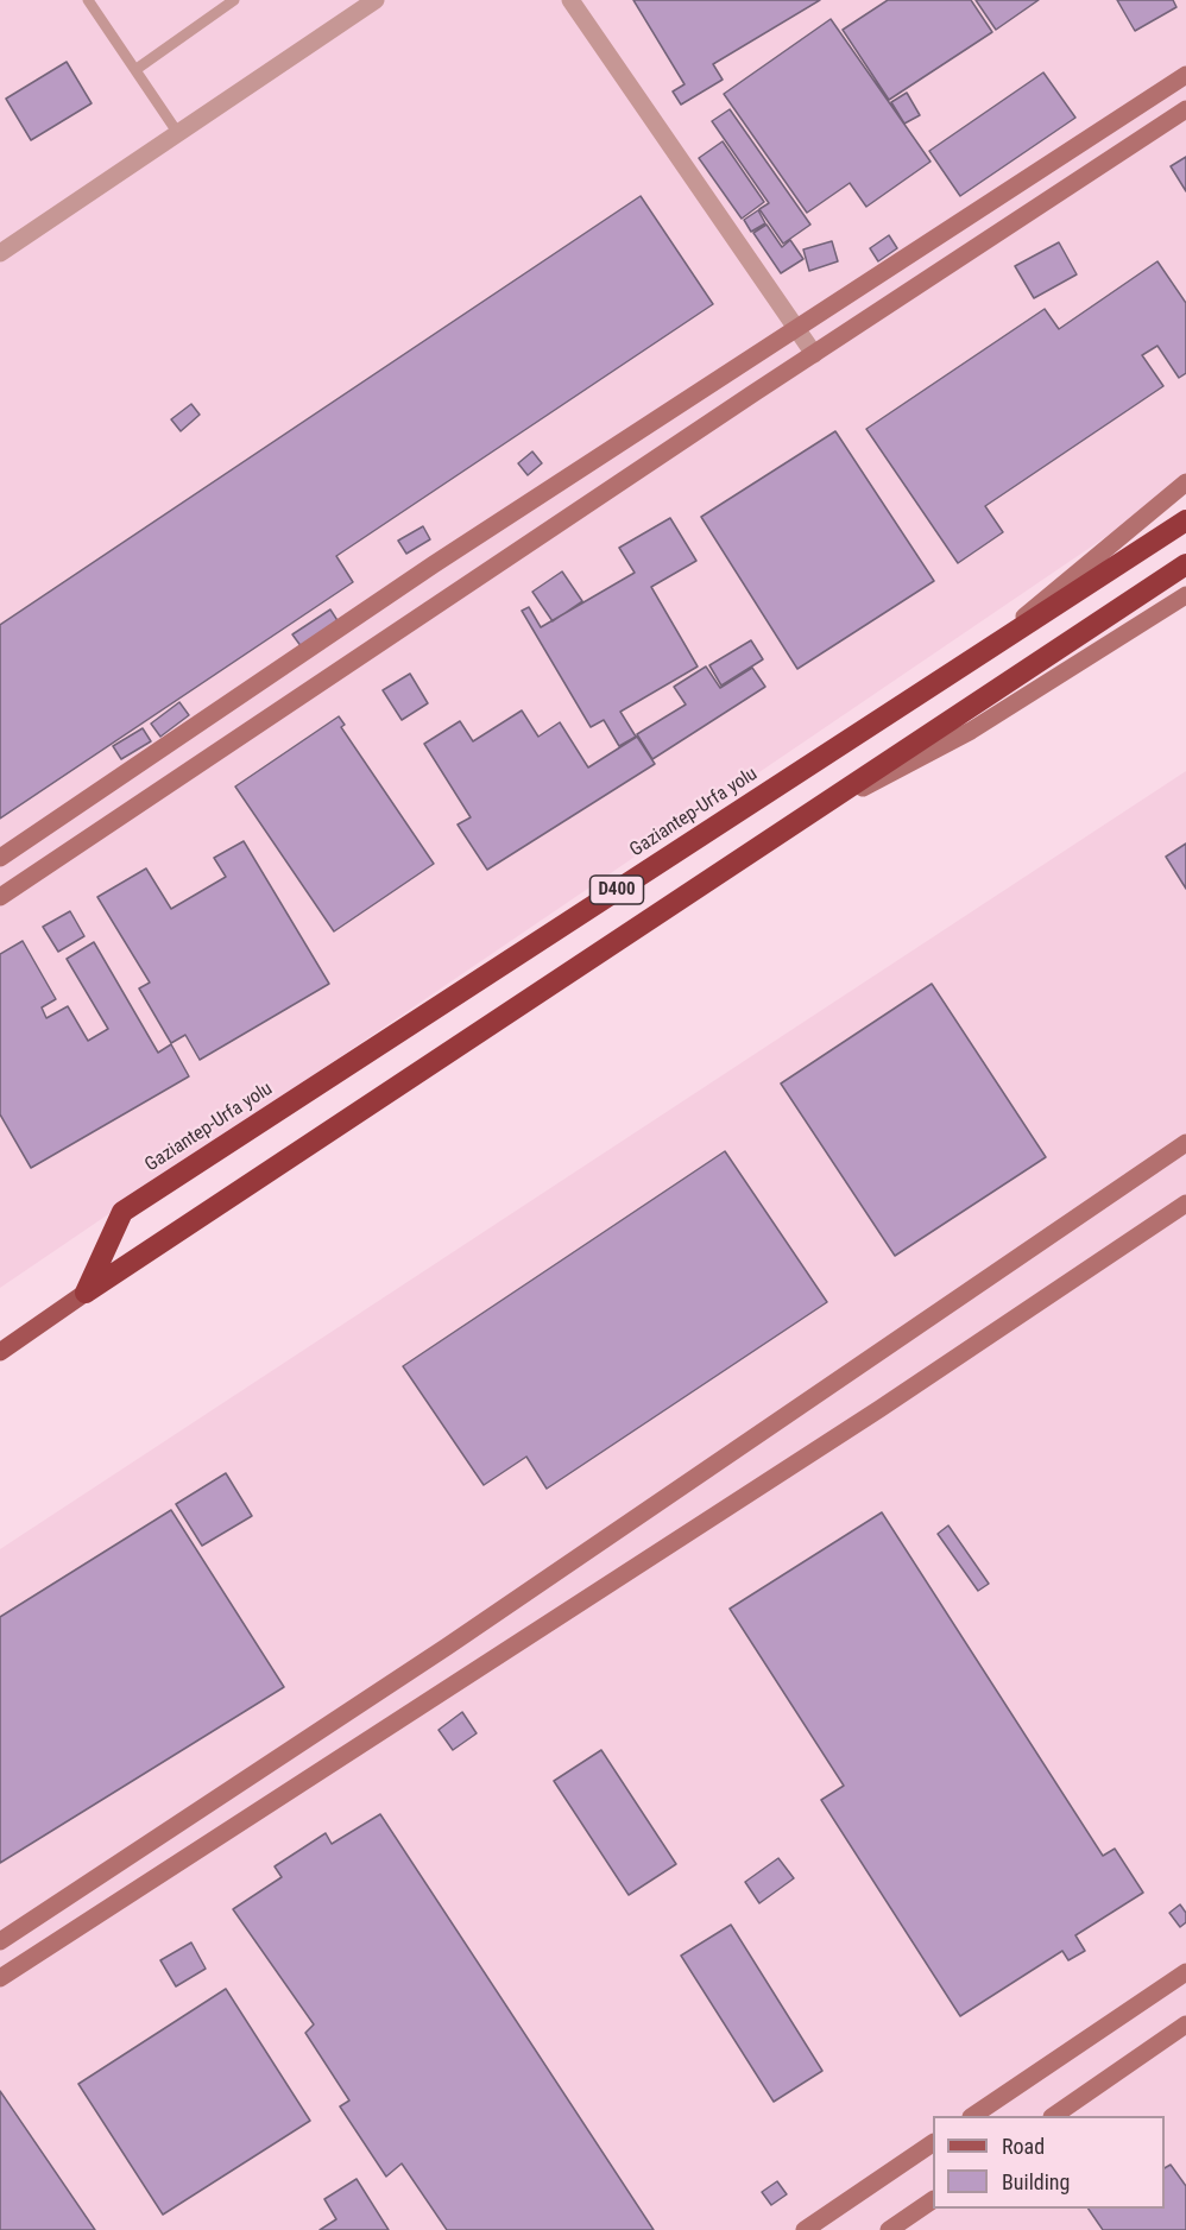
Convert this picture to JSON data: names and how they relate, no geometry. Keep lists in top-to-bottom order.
{
  "streets": {
    "highway": ["Gaziantep-Urfa yolu", "D400"]
  },
  "crossings": [
    ["Gaziantep-Urfa yolu", "D400"]
  ],
  "legend": ["Road", "Building"]
}
